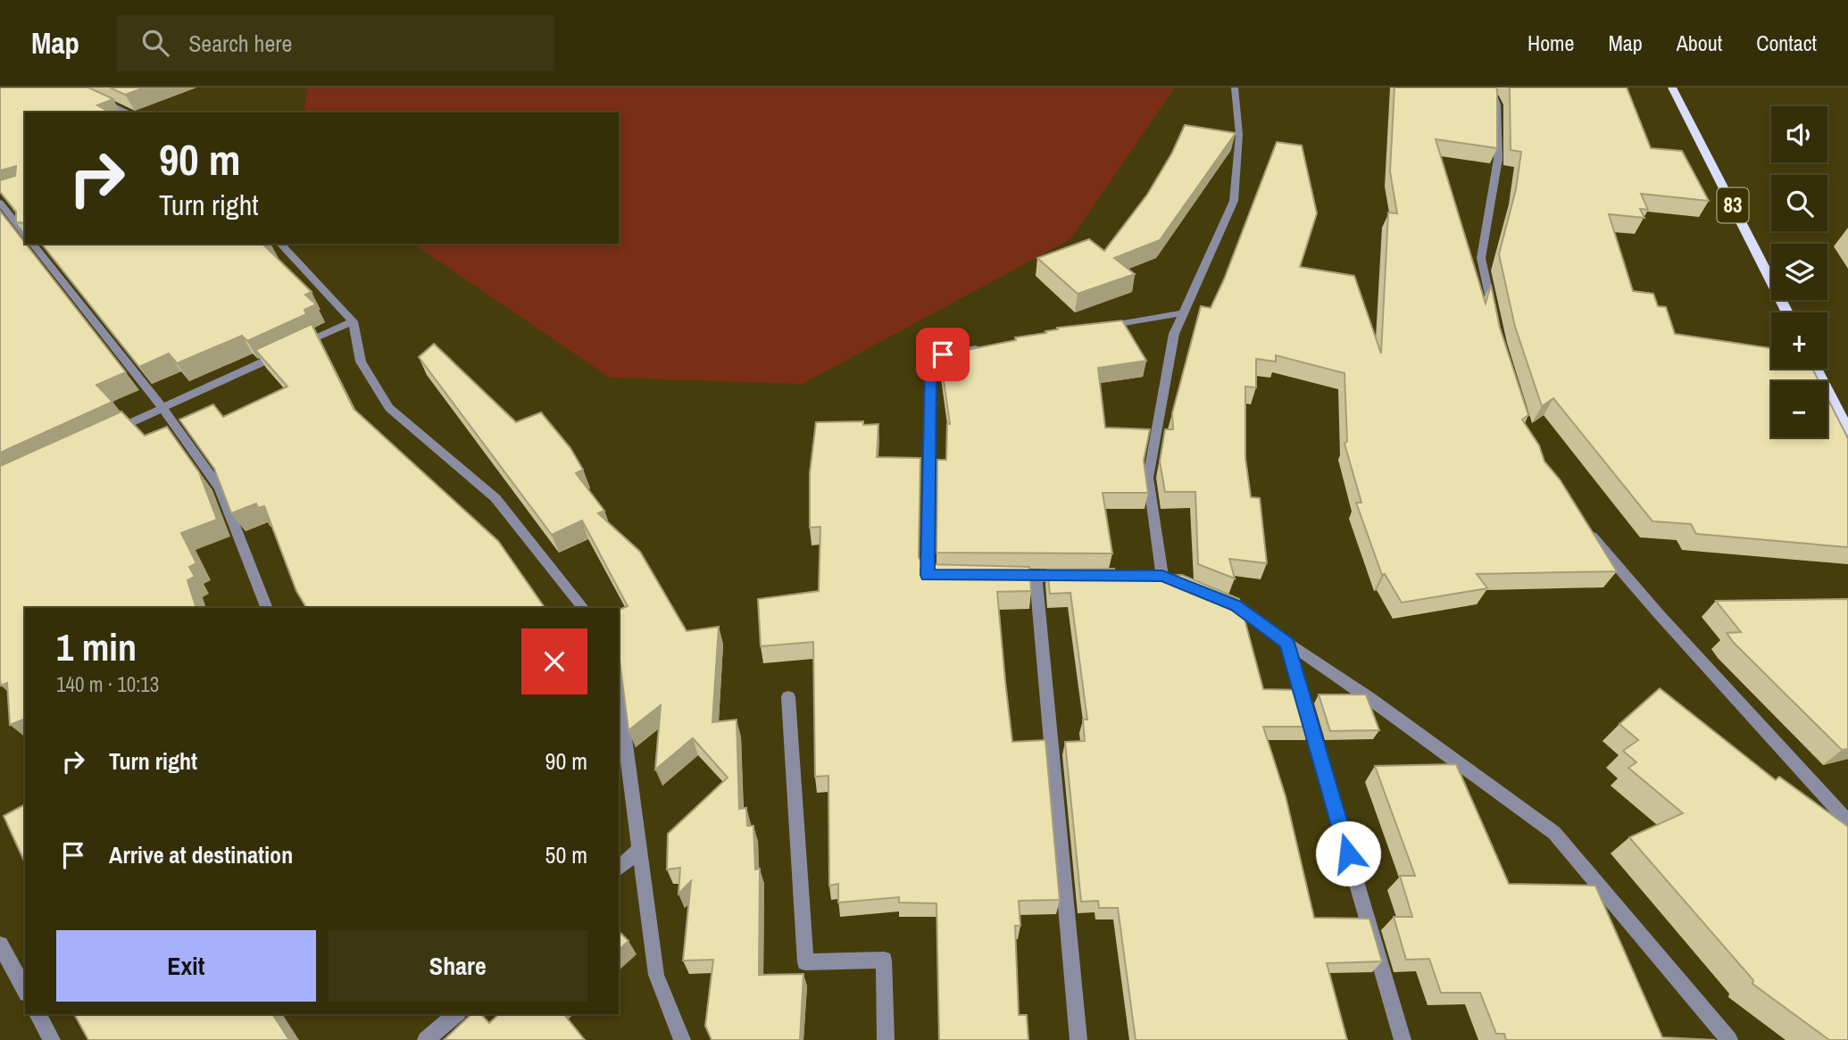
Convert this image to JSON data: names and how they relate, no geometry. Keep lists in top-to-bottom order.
{
  "streets": {
    "main road": ["83"]
  },
  "page": {
    "header": "Map",
    "search": "Search here",
    "nav": [
      "Home",
      "Map",
      "About",
      "Contact"
    ],
    "map_buttons": ["+", "−"],
    "turn": ["90 m", "Turn right"],
    "heading": ["1 min", "140 m · 10:13"],
    "list": [
      {
        "name": "Turn right",
        "value": "90 m"
      },
      {
        "name": "Arrive at destination",
        "value": "50 m"
      }
    ],
    "buttons": ["Exit", "Share"]
  }
}
